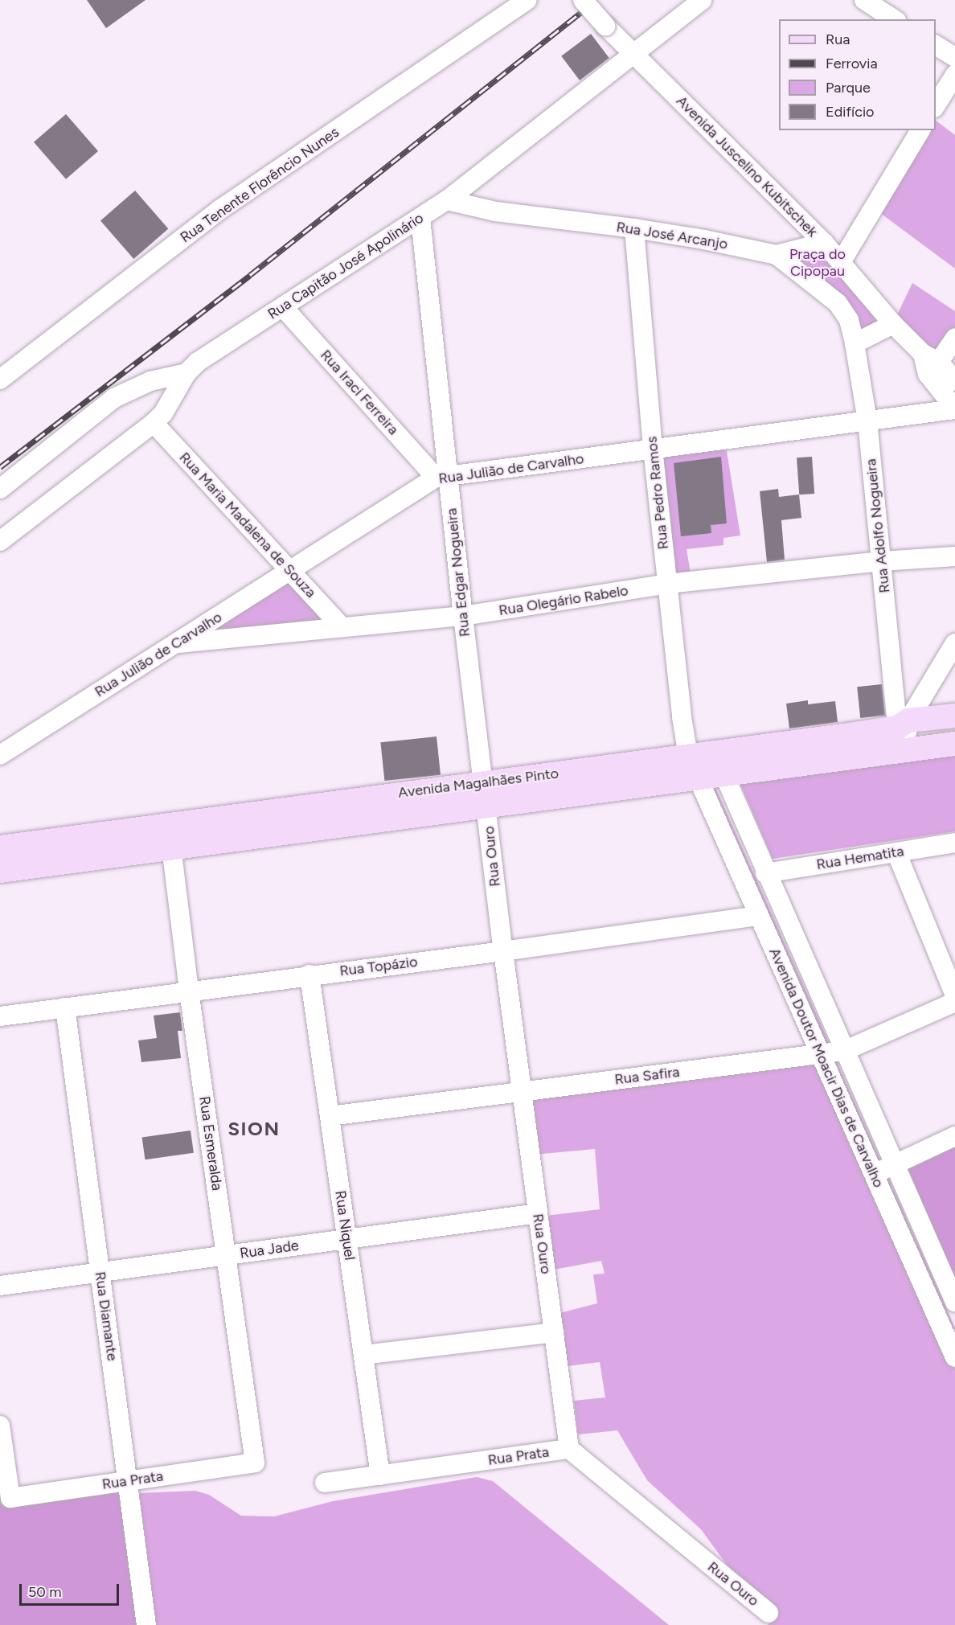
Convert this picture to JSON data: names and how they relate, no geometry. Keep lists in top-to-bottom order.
{
  "streets": {
    "main road": ["Avenida Magalhães Pinto"],
    "street": [
      "Avenida Juscelino Kubitschek",
      "Rua Tenente Florêncio Nunes",
      "Rua José Arcanjo",
      "Rua Capitão José Apolinário",
      "Rua Iraci Ferreira",
      "Rua Julião de Carvalho",
      "Rua Pedro Ramos",
      "Rua Maria Madalena de Souza",
      "Rua Adolfo Nogueira",
      "Rua Edgar Nogueira",
      "Rua Olegário Rabelo",
      "Rua Ouro",
      "Rua Hematita",
      "Rua Topázio",
      "Avenida Doutor Moacir Dias de Carvalho",
      "Rua Safira",
      "Rua Esmeralda",
      "Rua Niquel",
      "Rua Jade",
      "Rua Diamante",
      "Rua Prata"
    ]
  },
  "crossings": [
    ["Avenida Juscelino Kubitschek", "Rua Capitão José Apolinário"],
    ["Avenida Juscelino Kubitschek", "Rua Julião de Carvalho"],
    ["Rua José Arcanjo", "Rua Capitão José Apolinário"],
    ["Rua José Arcanjo", "Rua Pedro Ramos"],
    ["Rua José Arcanjo", "Rua Adolfo Nogueira"],
    ["Rua Capitão José Apolinário", "Rua Iraci Ferreira"],
    ["Rua Capitão José Apolinário", "Rua Maria Madalena de Souza"],
    ["Rua Capitão José Apolinário", "Rua Edgar Nogueira"],
    ["Rua Iraci Ferreira", "Rua Julião de Carvalho"],
    ["Rua Iraci Ferreira", "Rua Edgar Nogueira"],
    ["Rua Julião de Carvalho", "Rua Pedro Ramos"],
    ["Rua Julião de Carvalho", "Rua Maria Madalena de Souza"],
    ["Rua Julião de Carvalho", "Rua Adolfo Nogueira"],
    ["Rua Julião de Carvalho", "Rua Edgar Nogueira"],
    ["Rua Julião de Carvalho", "Rua Olegário Rabelo"],
    ["Rua Pedro Ramos", "Rua Olegário Rabelo"],
    ["Rua Pedro Ramos", "Avenida Magalhães Pinto"],
    ["Rua Pedro Ramos", "Avenida Doutor Moacir Dias de Carvalho"],
    ["Rua Maria Madalena de Souza", "Rua Olegário Rabelo"],
    ["Rua Adolfo Nogueira", "Rua Olegário Rabelo"],
    ["Rua Adolfo Nogueira", "Avenida Magalhães Pinto"],
    ["Rua Edgar Nogueira", "Rua Olegário Rabelo"],
    ["Rua Edgar Nogueira", "Avenida Magalhães Pinto"],
    ["Rua Edgar Nogueira", "Rua Ouro"],
    ["Avenida Magalhães Pinto", "Rua Ouro"],
    ["Avenida Magalhães Pinto", "Avenida Doutor Moacir Dias de Carvalho"],
    ["Avenida Magalhães Pinto", "Rua Esmeralda"],
    ["Rua Ouro", "Rua Topázio"],
    ["Rua Ouro", "Rua Safira"],
    ["Rua Ouro", "Rua Jade"],
    ["Rua Ouro", "Rua Prata"],
    ["Rua Hematita", "Avenida Doutor Moacir Dias de Carvalho"],
    ["Rua Topázio", "Avenida Doutor Moacir Dias de Carvalho"],
    ["Rua Topázio", "Rua Esmeralda"],
    ["Rua Topázio", "Rua Niquel"],
    ["Rua Topázio", "Rua Diamante"],
    ["Avenida Doutor Moacir Dias de Carvalho", "Rua Safira"],
    ["Rua Safira", "Rua Niquel"],
    ["Rua Esmeralda", "Rua Jade"],
    ["Rua Esmeralda", "Rua Prata"],
    ["Rua Niquel", "Rua Jade"],
    ["Rua Niquel", "Rua Prata"],
    ["Rua Jade", "Rua Diamante"],
    ["Rua Diamante", "Rua Prata"]
  ],
  "districts": ["SION"],
  "parks": ["Praça do Cipopau"],
  "legend": [
    "Rua",
    "Ferrovia",
    "Parque",
    "Edifício"
  ],
  "scale_bar": "50 m"
}
